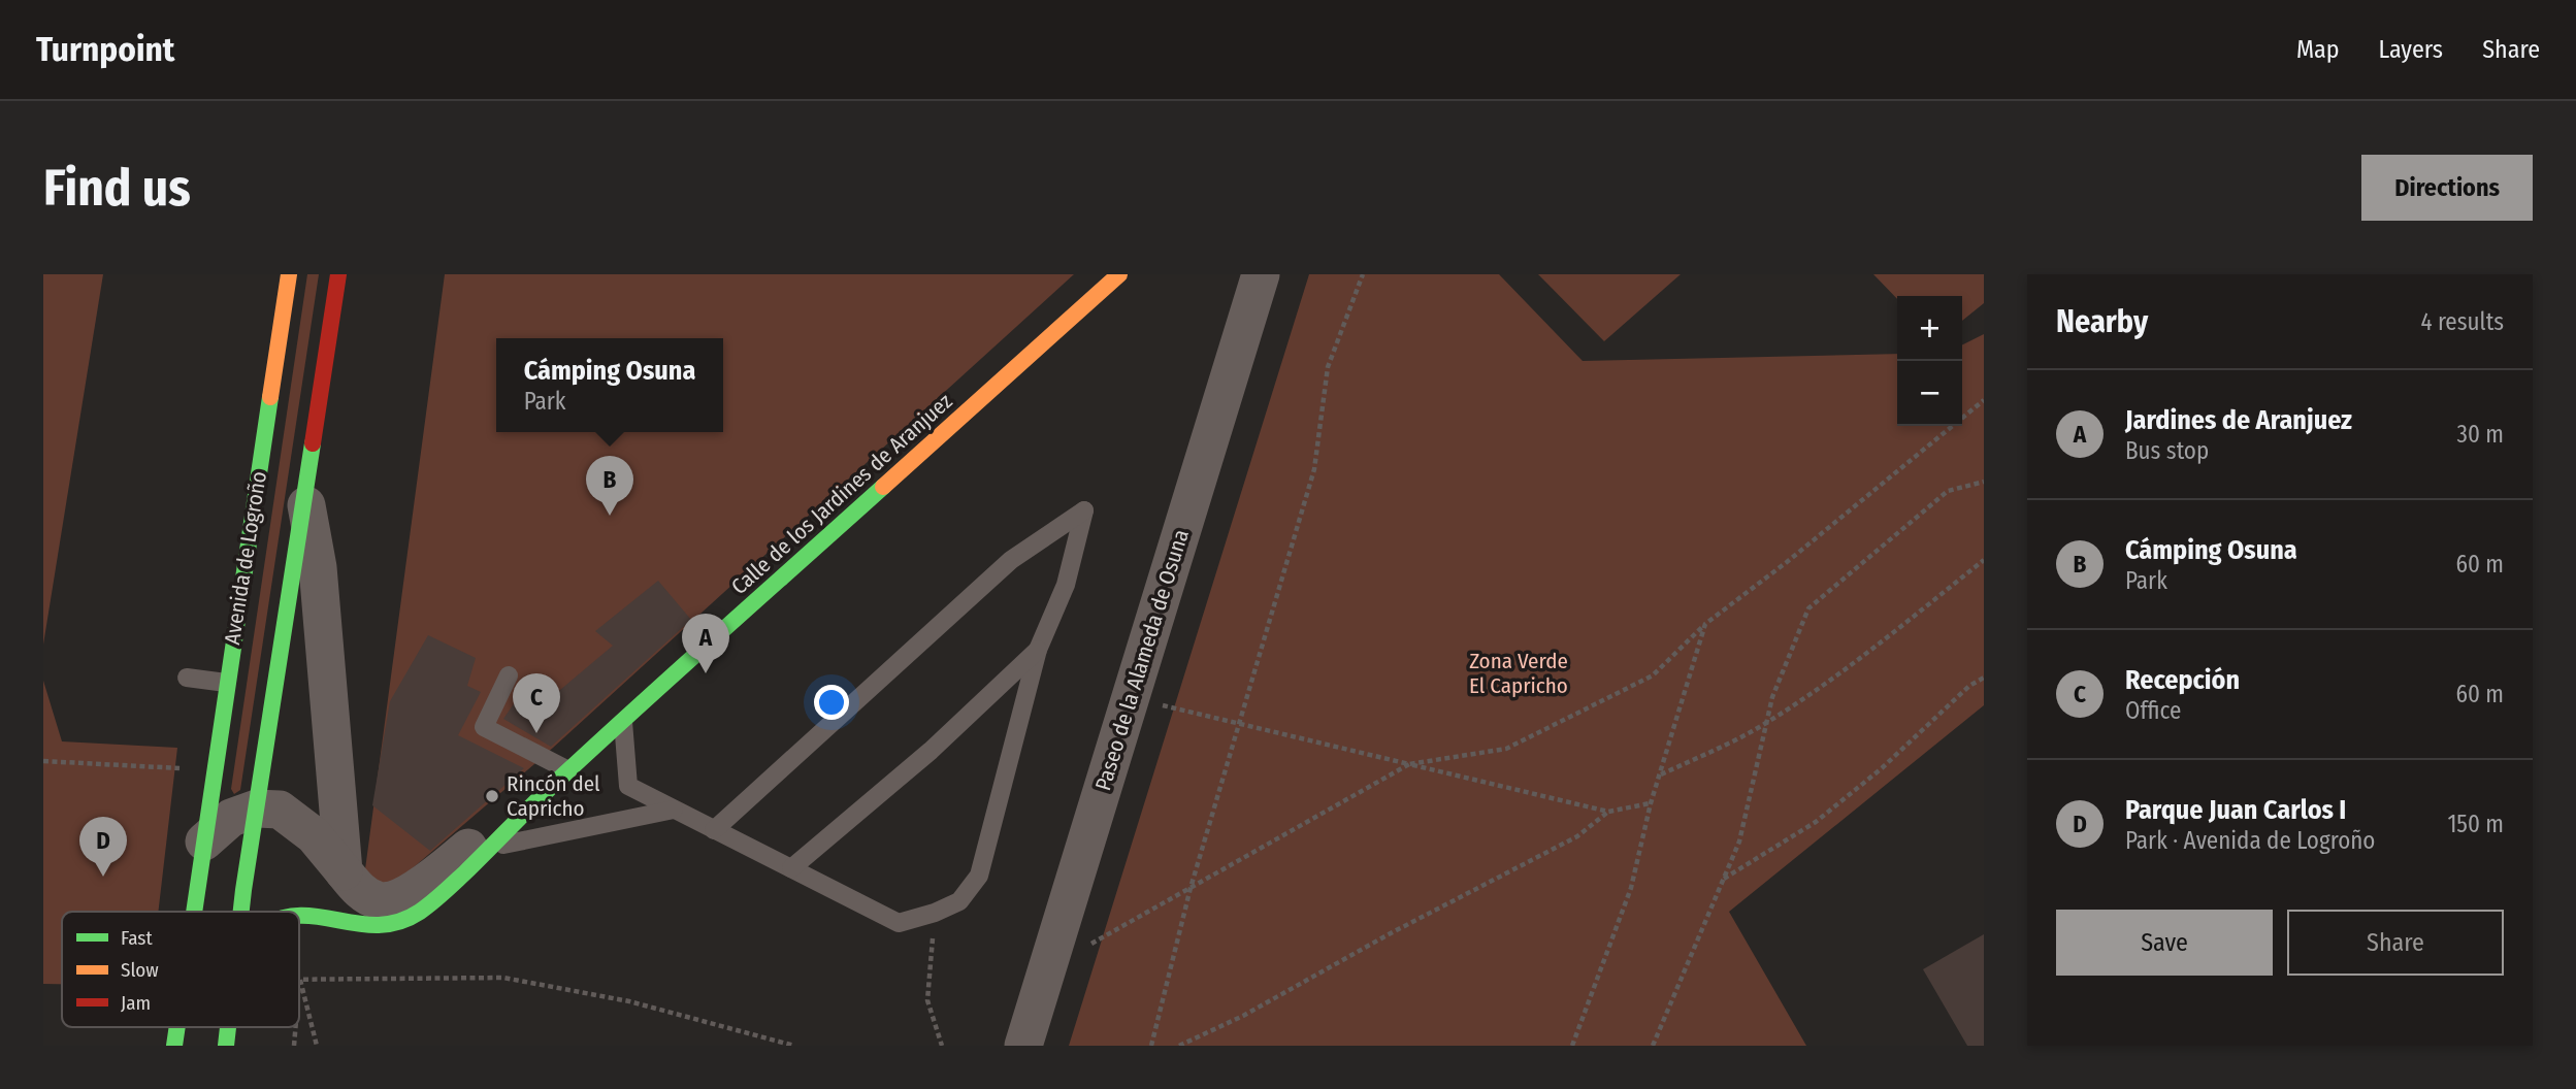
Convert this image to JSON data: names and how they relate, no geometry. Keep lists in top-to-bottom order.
{
  "streets": {
    "main road": ["Calle de los Jardines de Aranjuez", "Avenida de Logroño"],
    "street": ["Paseo de la Alameda de Osuna"]
  },
  "parks": ["Zona Verde El Capricho"],
  "places": ["Rincón del Capricho"],
  "legend": ["Fast", "Slow", "Jam"],
  "page": {
    "header": "Turnpoint",
    "nav": ["Map", "Layers", "Share"],
    "buttons": [
      "Directions",
      ["Save", "Share"]
    ],
    "title": "Find us",
    "heading": ["Nearby", "4 results"],
    "map_buttons": ["+", "−"],
    "popup": ["Cámping Osuna", "Park"],
    "list": [
      {
        "mark": "A",
        "name": "Jardines de Aranjuez",
        "note": "Bus stop",
        "value": "30 m"
      },
      {
        "mark": "B",
        "name": "Cámping Osuna",
        "note": "Park",
        "value": "60 m"
      },
      {
        "mark": "C",
        "name": "Recepción",
        "note": "Office",
        "value": "60 m"
      },
      {
        "mark": "D",
        "name": "Parque Juan Carlos I",
        "note": "Park · Avenida de Logroño",
        "value": "150 m"
      }
    ],
    "pins": [
      "B",
      "A",
      "C",
      "D"
    ]
  }
}
